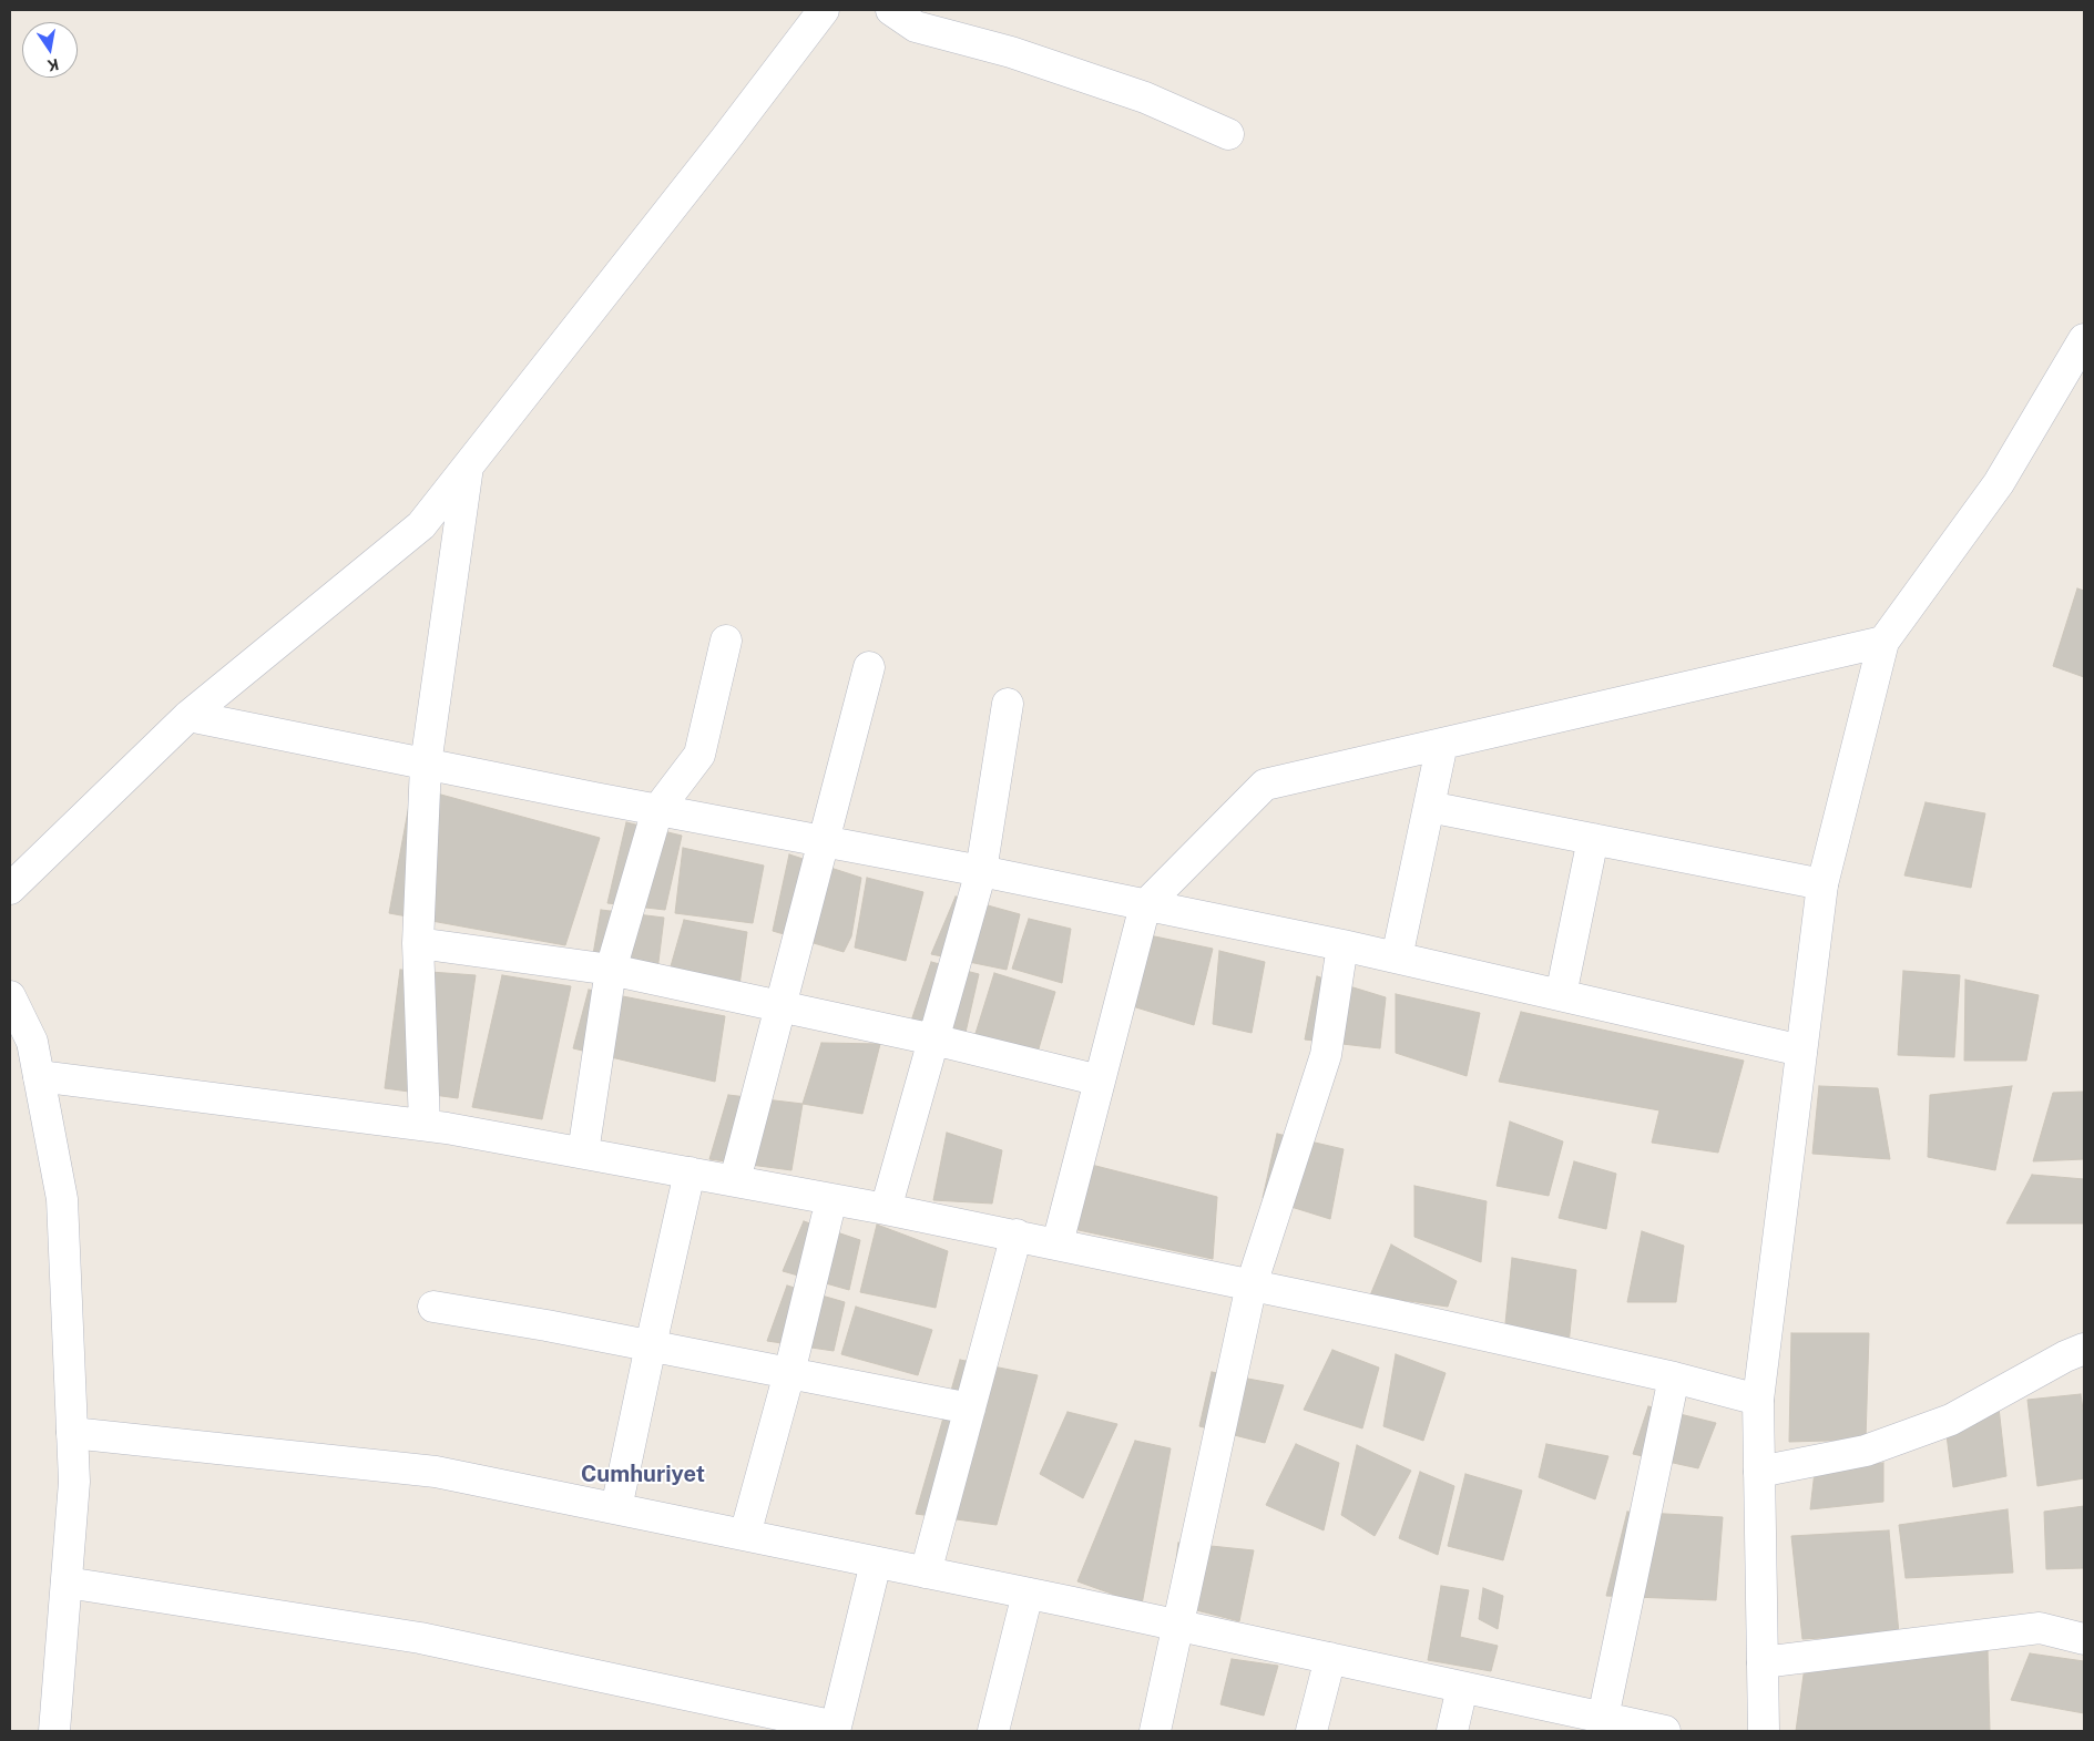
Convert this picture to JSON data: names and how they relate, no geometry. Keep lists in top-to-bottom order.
{
  "districts": ["Cumhuriyet"],
  "north": "bottom"
}
